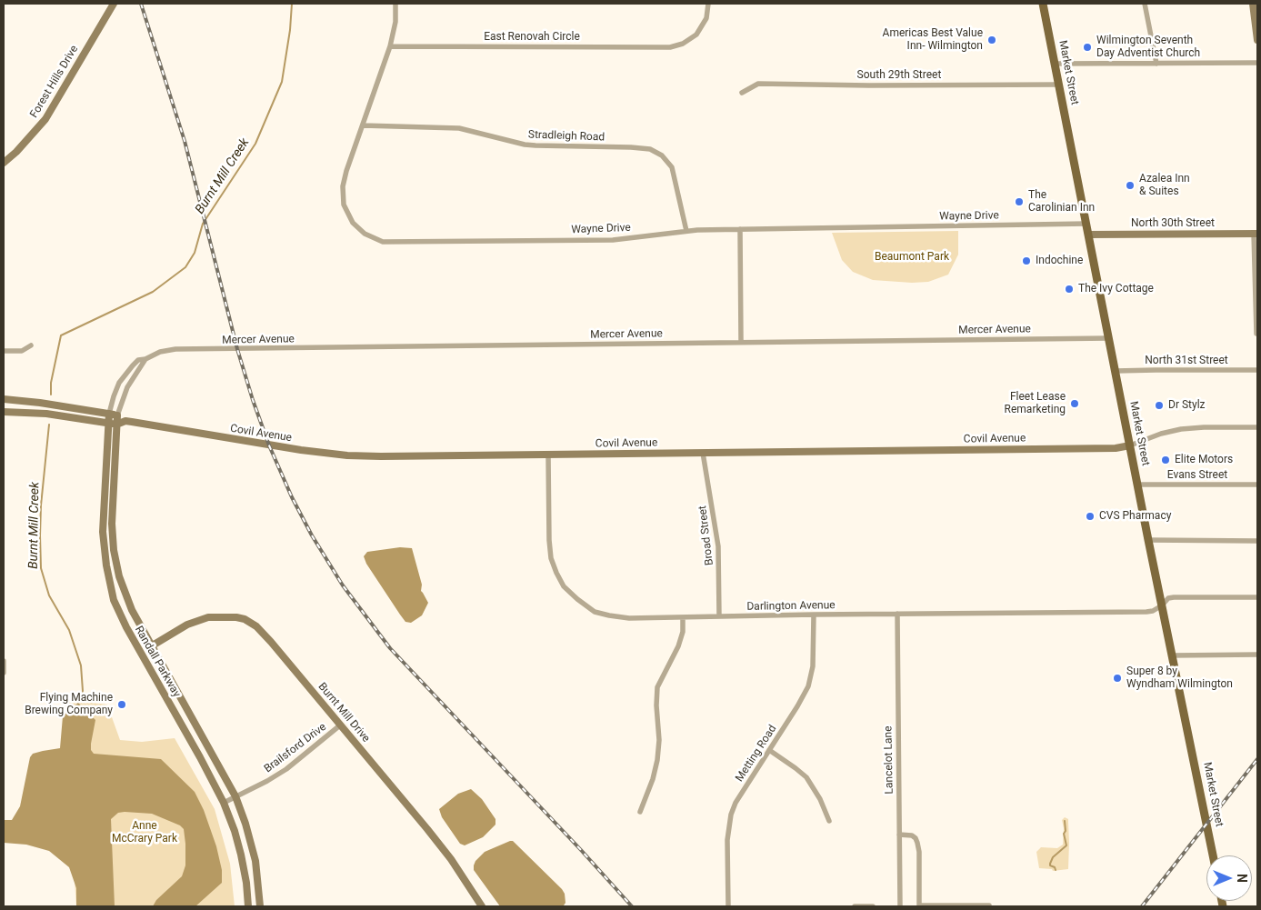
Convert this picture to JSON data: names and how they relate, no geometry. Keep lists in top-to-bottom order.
{
  "streets": {
    "main road": [
      "Market Street",
      "Forest Hills Drive",
      "North 30th Street",
      "Covil Avenue",
      "Randall Parkway",
      "Burnt Mill Drive"
    ],
    "street": [
      "East Renovah Circle",
      "South 29th Street",
      "Stradleigh Road",
      "Wayne Drive",
      "Mercer Avenue",
      "North 31st Street",
      "Evans Street",
      "Broad Street",
      "Darlington Avenue",
      "Brailsford Drive",
      "Metting Road",
      "Lancelot Lane"
    ]
  },
  "crossings": [
    ["East Renovah Circle", "Wayne Drive"],
    ["Market Street", "South 29th Street"],
    ["Market Street", "Wayne Drive"],
    ["Market Street", "North 30th Street"],
    ["Market Street", "Mercer Avenue"],
    ["Market Street", "North 31st Street"],
    ["Market Street", "Covil Avenue"],
    ["Market Street", "Evans Street"],
    ["Market Street", "Darlington Avenue"],
    ["Stradleigh Road", "Wayne Drive"],
    ["Mercer Avenue", "Randall Parkway"],
    ["Covil Avenue", "Broad Street"],
    ["Covil Avenue", "Darlington Avenue"],
    ["Covil Avenue", "Randall Parkway"],
    ["Broad Street", "Darlington Avenue"],
    ["Darlington Avenue", "Metting Road"],
    ["Darlington Avenue", "Lancelot Lane"],
    ["Randall Parkway", "Burnt Mill Drive"],
    ["Randall Parkway", "Brailsford Drive"],
    ["Burnt Mill Drive", "Brailsford Drive"]
  ],
  "water": ["Burnt Mill Creek"],
  "parks": ["Beaumont Park", "Anne McCrary Park"],
  "places": [
    "Americas Best Value Inn- Wilmington",
    "Wilmington Seventh Day Adventist Church",
    "Azalea Inn & Suites",
    "The Carolinian Inn",
    "Indochine",
    "The Ivy Cottage",
    "Fleet Lease Remarketing",
    "Dr Stylz",
    "Elite Motors",
    "CVS Pharmacy",
    "Super 8 by Wyndham Wilmington",
    "Flying Machine Brewing Company"
  ],
  "north": "right"
}
